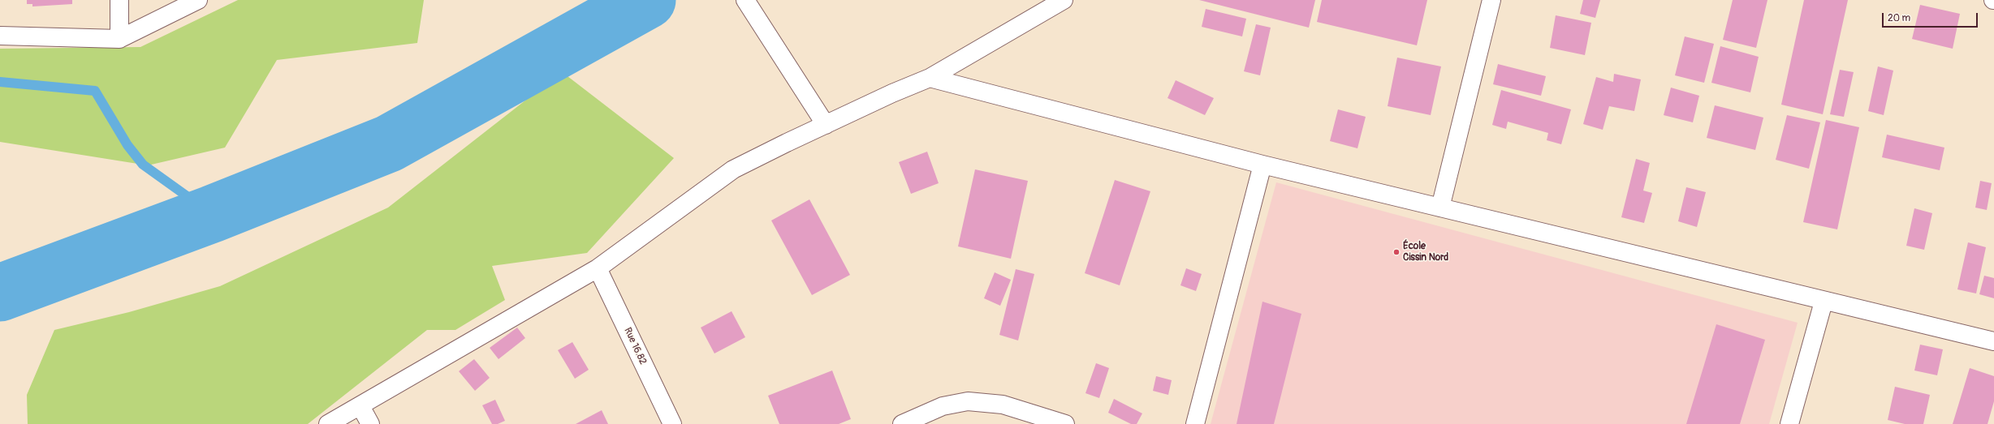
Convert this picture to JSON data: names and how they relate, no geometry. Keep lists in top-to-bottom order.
{
  "streets": {
    "street": ["Rue 16.82"]
  },
  "places": ["École Cissin Nord"],
  "scale_bar": "20 m"
}
